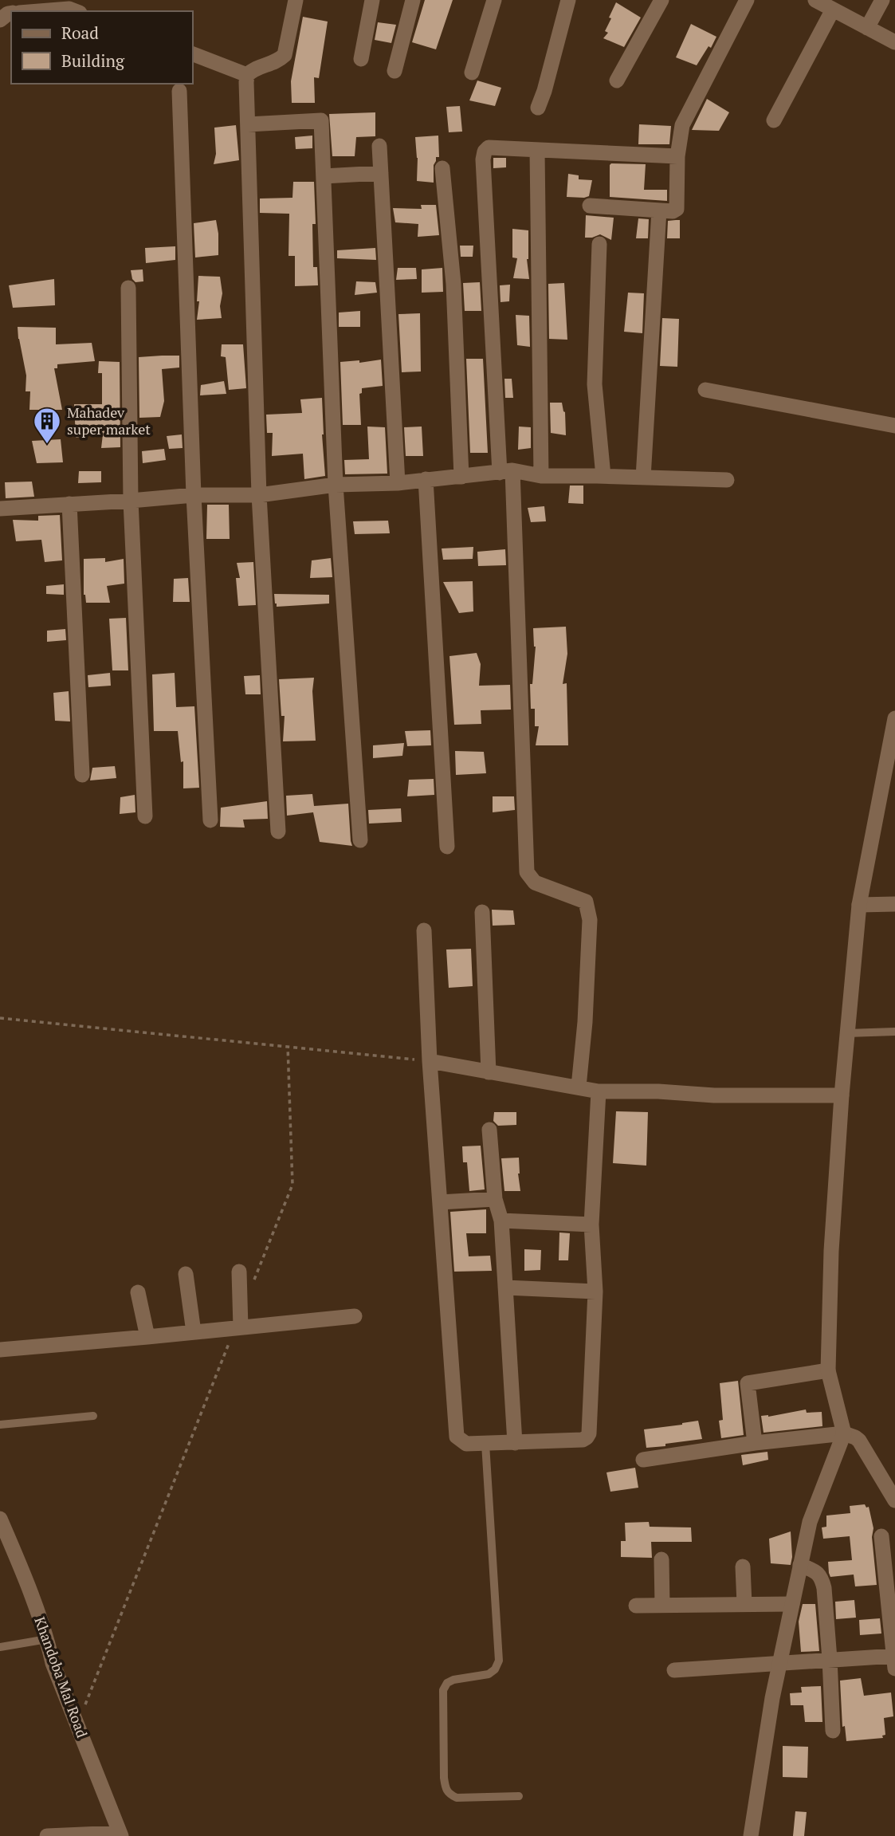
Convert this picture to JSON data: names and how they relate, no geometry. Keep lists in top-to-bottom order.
{
  "streets": {
    "street": ["Khandoba Mal Road"]
  },
  "places": {
    "building": ["Mahadev super market"]
  },
  "legend": ["Road", "Building"]
}
